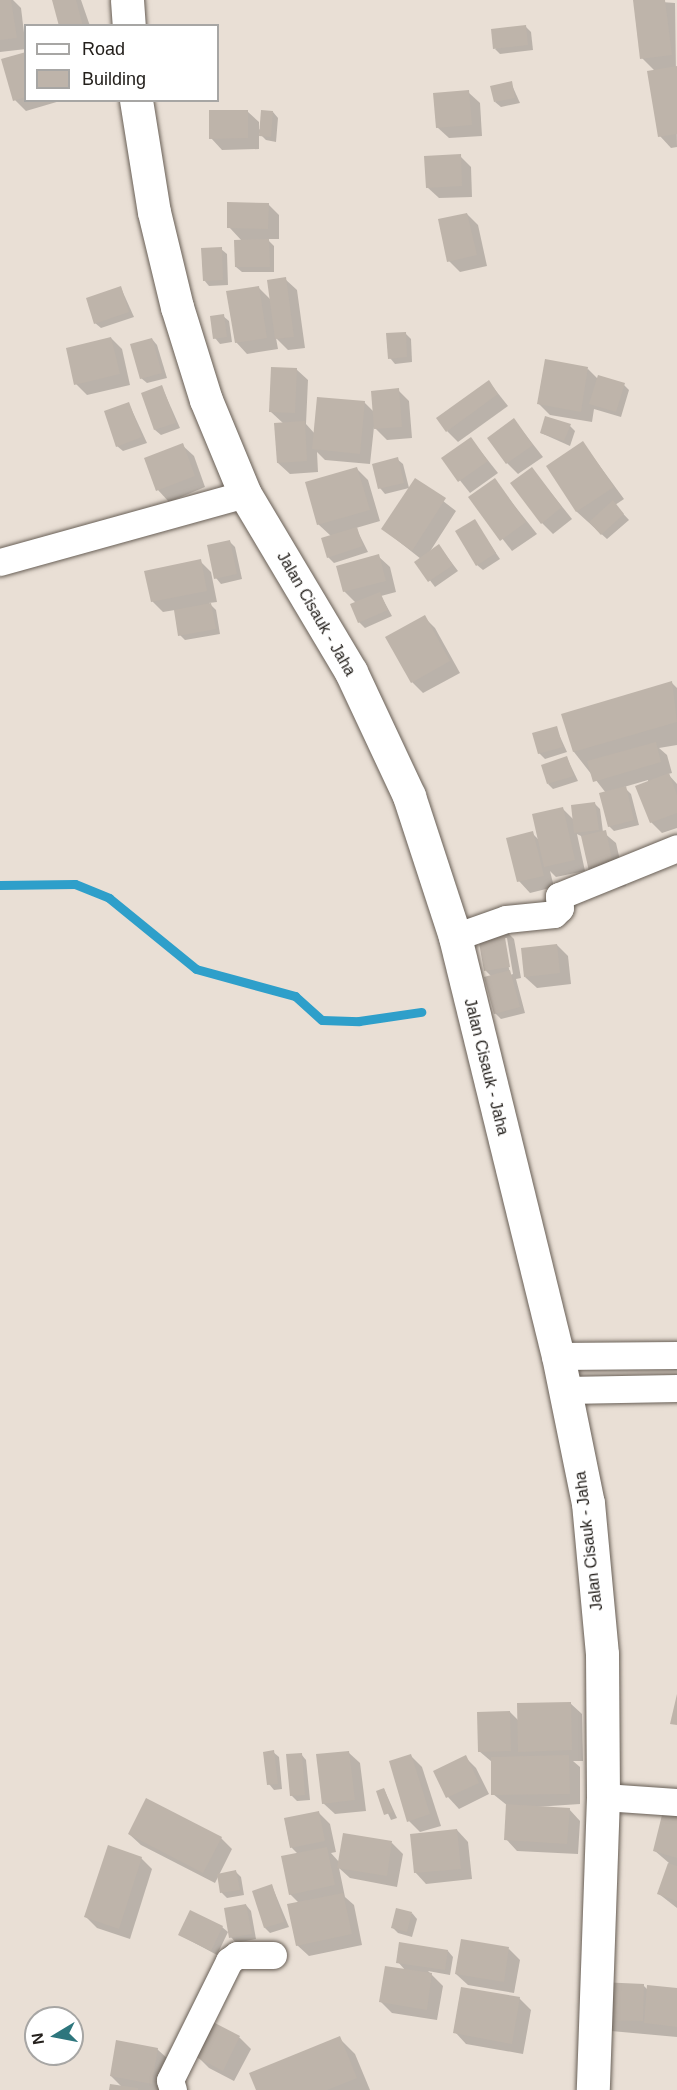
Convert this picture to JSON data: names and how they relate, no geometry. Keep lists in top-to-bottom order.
{
  "streets": {
    "main road": ["Jalan Cisauk - Jaha"]
  },
  "legend": ["Road", "Building"],
  "north": "left"
}
